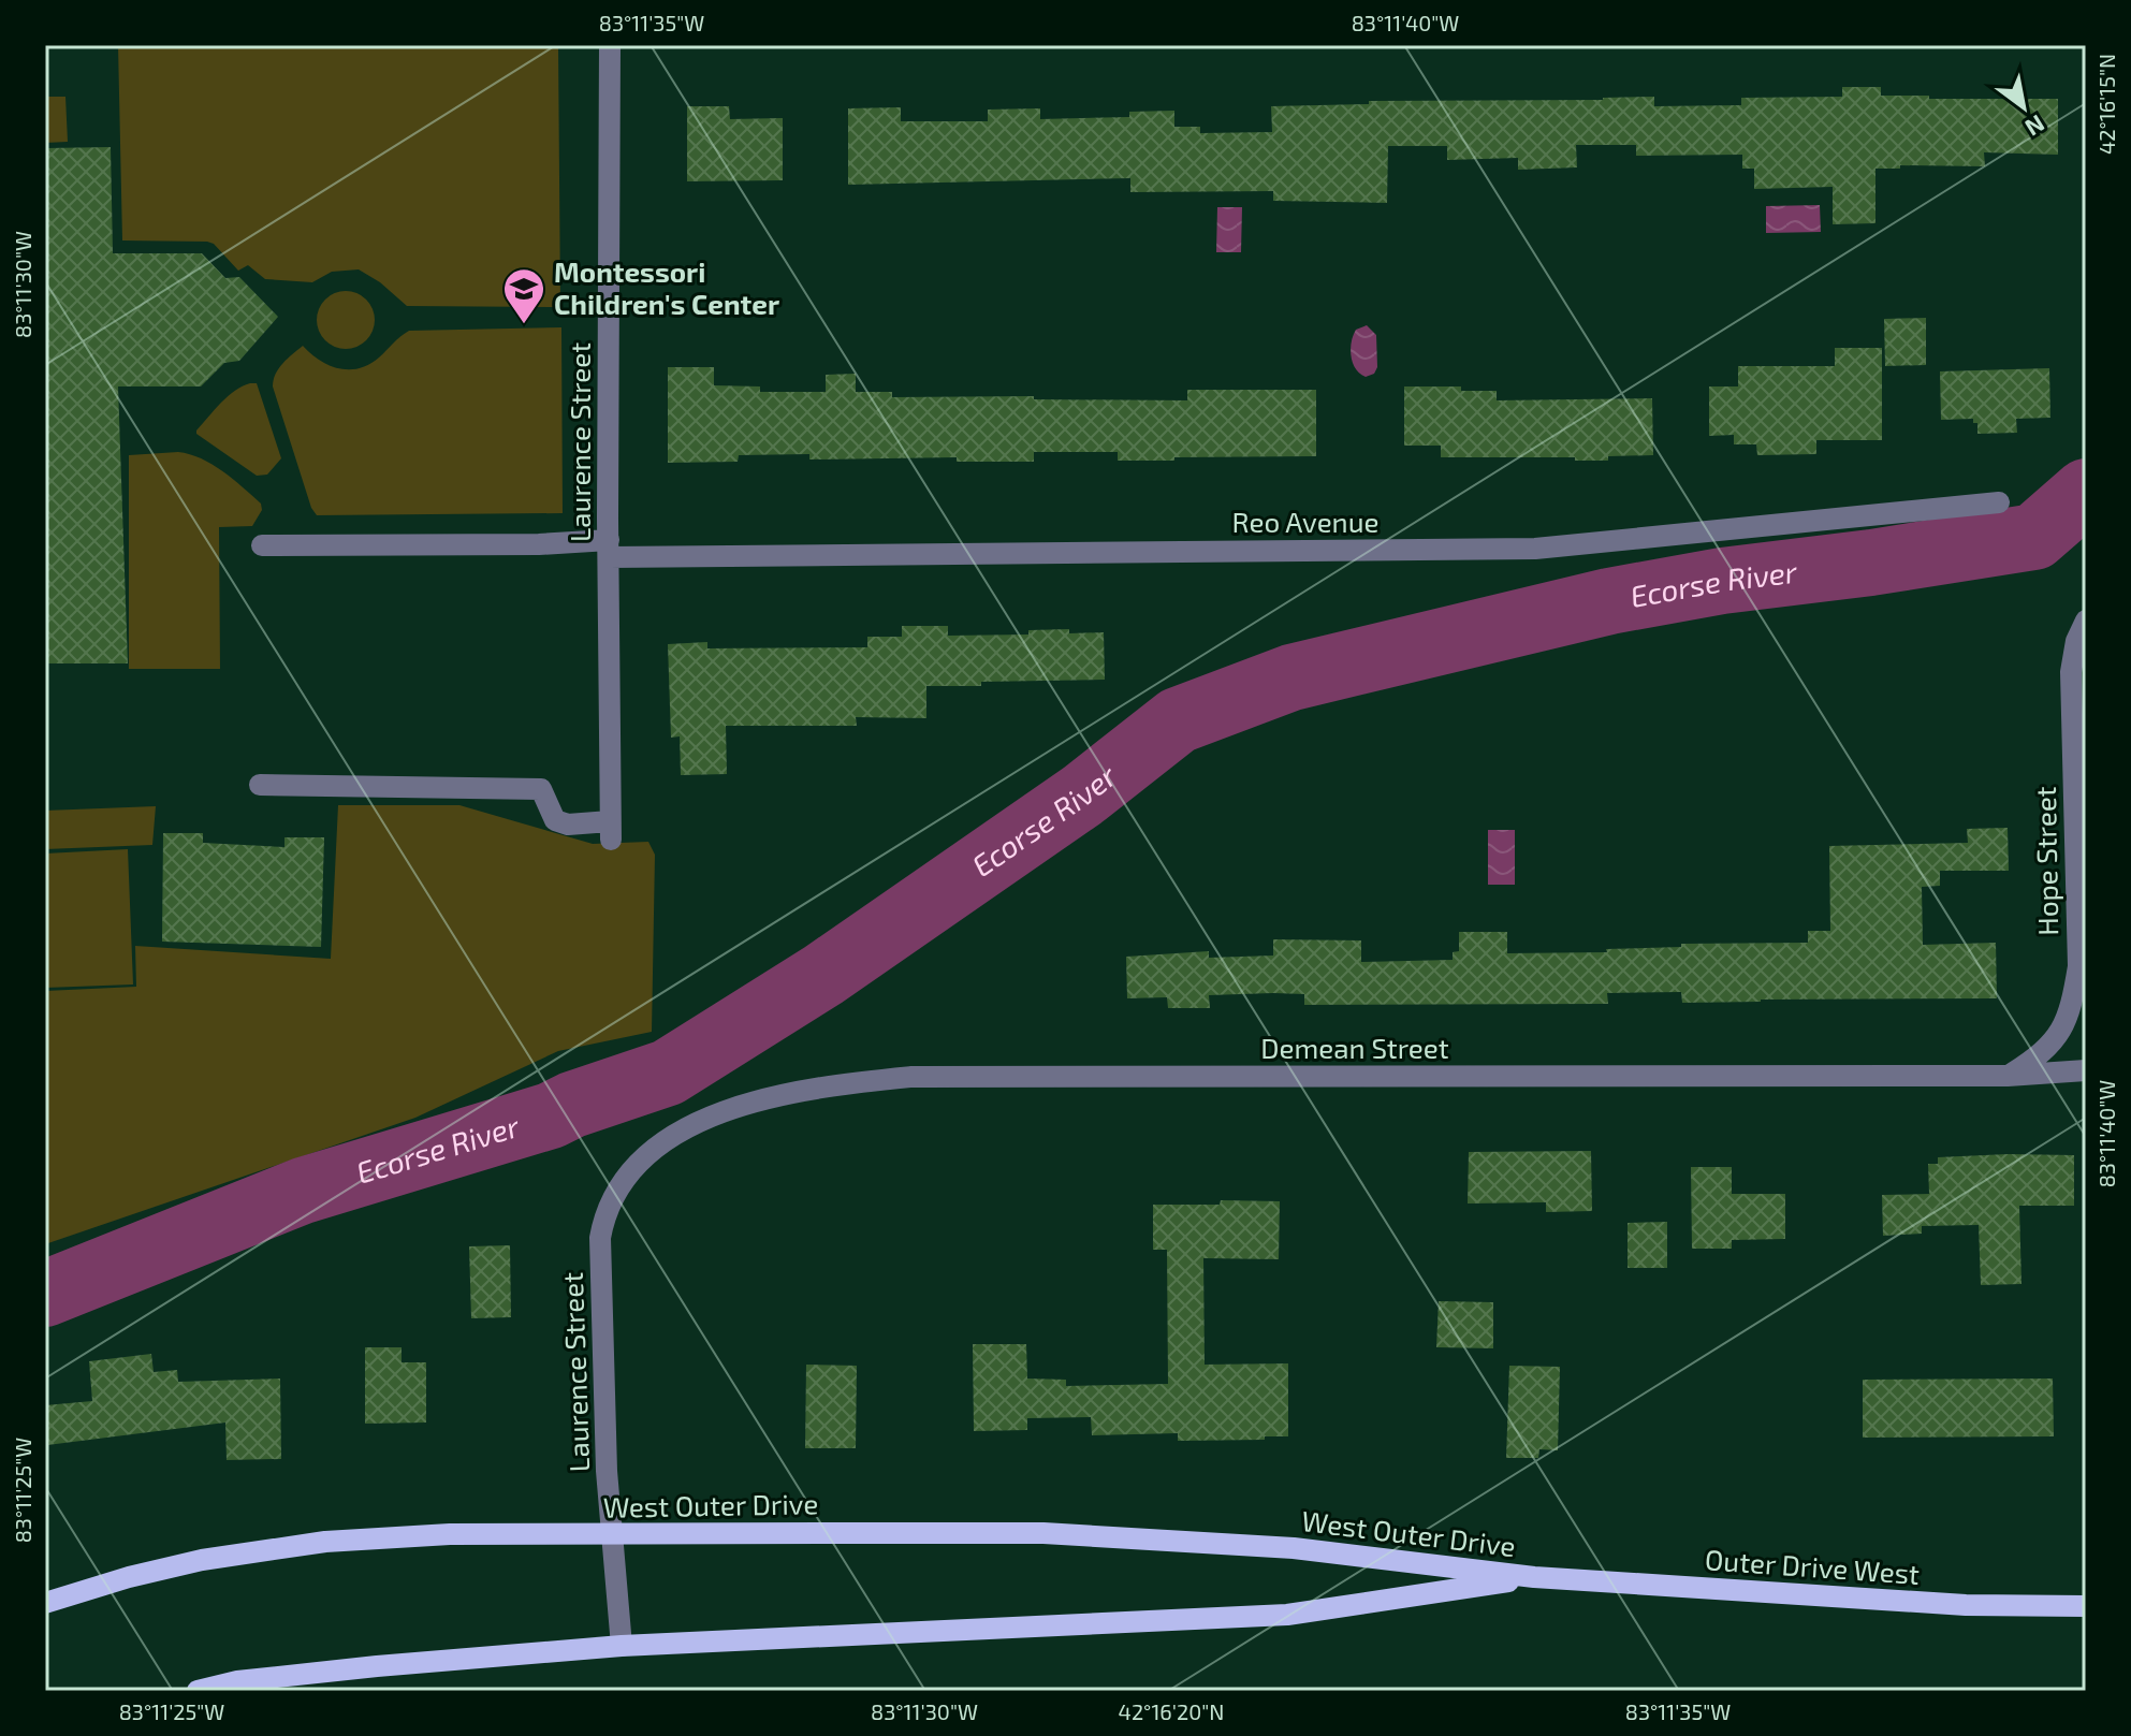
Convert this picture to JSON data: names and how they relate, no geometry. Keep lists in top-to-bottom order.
{
  "streets": {
    "main road": ["West Outer Drive", "Outer Drive West"],
    "street": [
      "Laurence Street",
      "Reo Avenue",
      "Hope Street",
      "Demean Street"
    ]
  },
  "crossings": [
    ["Laurence Street", "Reo Avenue"],
    ["Laurence Street", "Demean Street"],
    ["Laurence Street", "West Outer Drive"],
    ["Hope Street", "Demean Street"],
    ["West Outer Drive", "Outer Drive West"]
  ],
  "water": ["Ecorse River"],
  "places": {
    "school or university": ["Montessori Children's Center"]
  },
  "north": "bottom right",
  "coordinates": [
    "83°11'35\"W",
    "83°11'40\"W",
    "42°16'15\"N",
    "83°11'30\"W",
    "83°11'25\"W",
    "42°16'20\"N"
  ]
}
